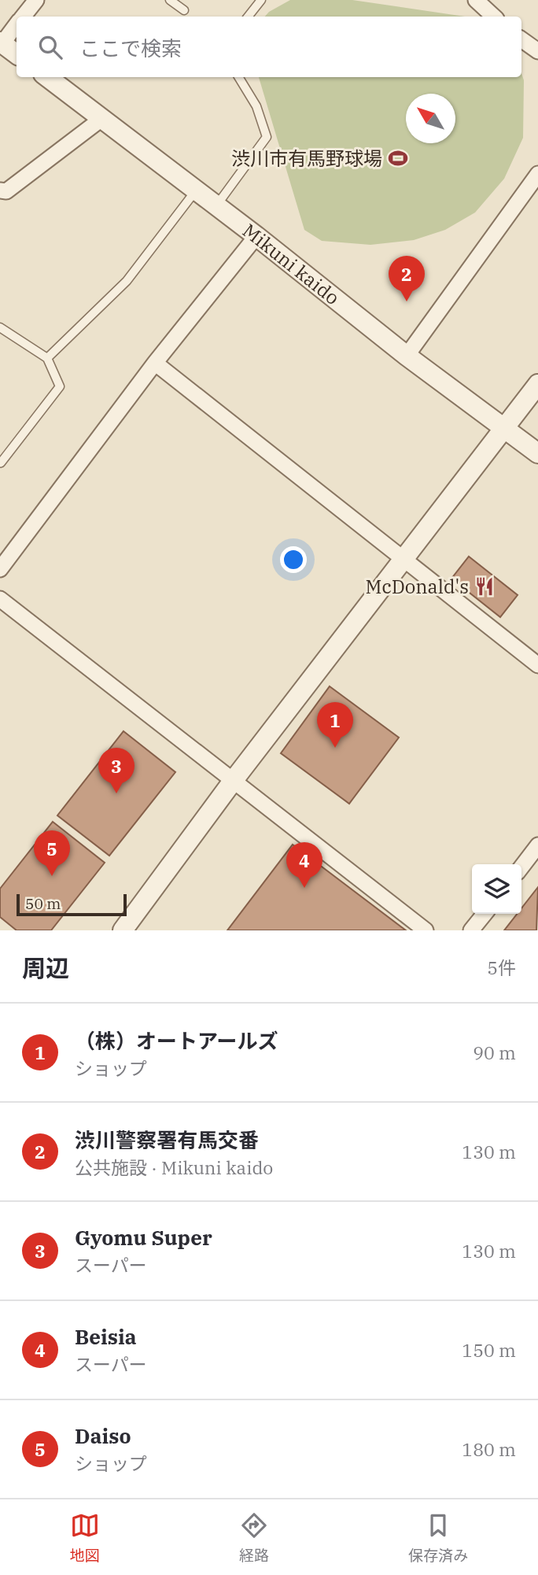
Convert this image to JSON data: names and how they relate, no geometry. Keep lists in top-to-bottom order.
{
  "streets": {
    "street": ["Mikuni kaido"]
  },
  "places": {
    "sports": ["渋川市有馬野球場"],
    "restaurant": ["McDonald's"]
  },
  "scale_bar": "50 m",
  "north": "top left",
  "page": {
    "search": "ここで検索",
    "pins": [
      "2",
      "1",
      "3",
      "5",
      "4"
    ],
    "scale": "50 m",
    "heading": ["周辺", "5件"],
    "list": [
      {
        "mark": "1",
        "name": "（株）オートアールズ",
        "note": "ショップ",
        "value": "90 m"
      },
      {
        "mark": "2",
        "name": "渋川警察署有馬交番",
        "note": "公共施設 · Mikuni kaido",
        "value": "130 m"
      },
      {
        "mark": "3",
        "name": "Gyomu Super",
        "note": "スーパー",
        "value": "130 m"
      },
      {
        "mark": "4",
        "name": "Beisia",
        "note": "スーパー",
        "value": "150 m"
      },
      {
        "mark": "5",
        "name": "Daiso",
        "note": "ショップ",
        "value": "180 m"
      }
    ],
    "nav": ["地図", "経路", "保存済み"]
  }
}
